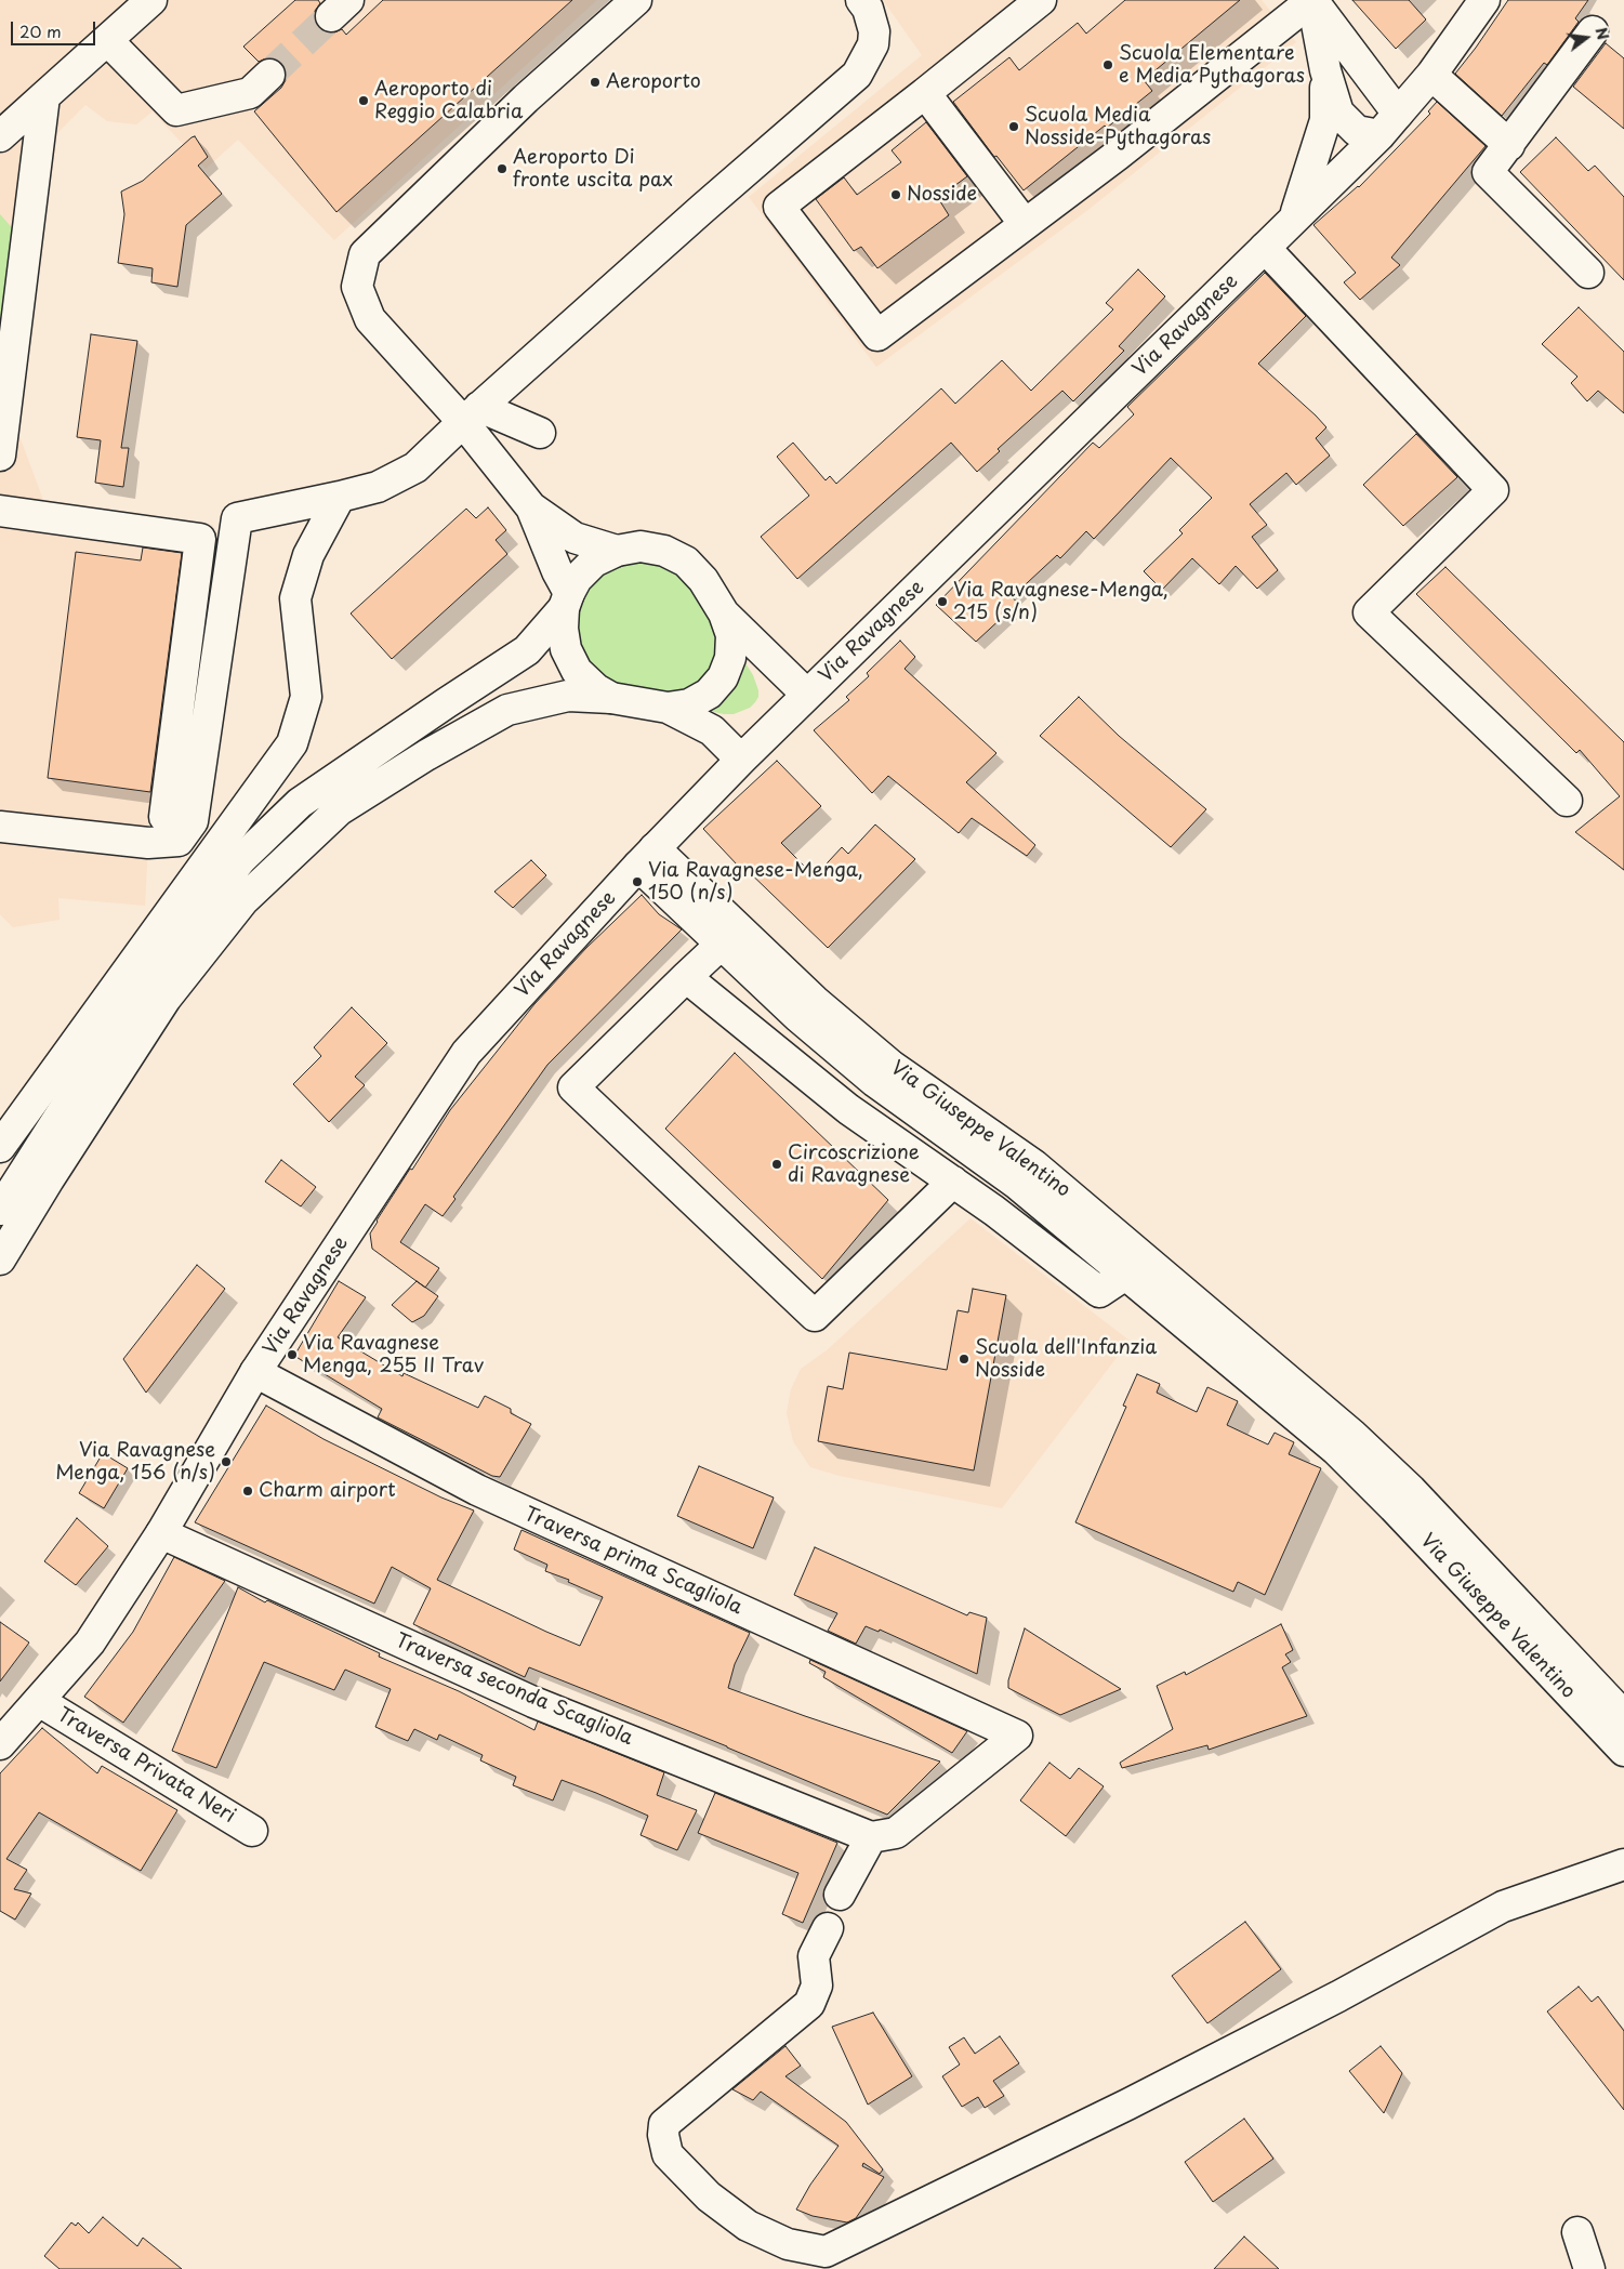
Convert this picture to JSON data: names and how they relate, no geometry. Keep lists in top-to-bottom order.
{
  "streets": {
    "main road": [
      "Via Ravagnese",
      "Via Giuseppe Valentino",
      "Traversa prima Scagliola",
      "Traversa seconda Scagliola",
      "Traversa Privata Neri"
    ]
  },
  "crossings": [
    ["Via Ravagnese", "Via Giuseppe Valentino"],
    ["Via Ravagnese", "Traversa prima Scagliola"],
    ["Via Ravagnese", "Traversa seconda Scagliola"],
    ["Via Ravagnese", "Traversa Privata Neri"],
    ["Traversa prima Scagliola", "Traversa seconda Scagliola"]
  ],
  "places": [
    "Scuola Elementare e Media Pythagoras",
    "Aeroporto",
    "Aeroporto di Reggio Calabria",
    "Scuola Media Nosside-Pythagoras",
    "Aeroporto Di fronte uscita pax",
    "Nosside",
    "Via Ravagnese-Menga, 215 (s/n)",
    "Via Ravagnese-Menga, 150 (n/s)",
    "Circoscrizione di Ravagnese",
    "Via Ravagnese Menga, 255 II Trav",
    "Scuola dell'Infanzia Nosside",
    "Via Ravagnese Menga, 156 (n/s)",
    "Charm airport"
  ],
  "scale_bar": "20 m",
  "north": "right"
}
